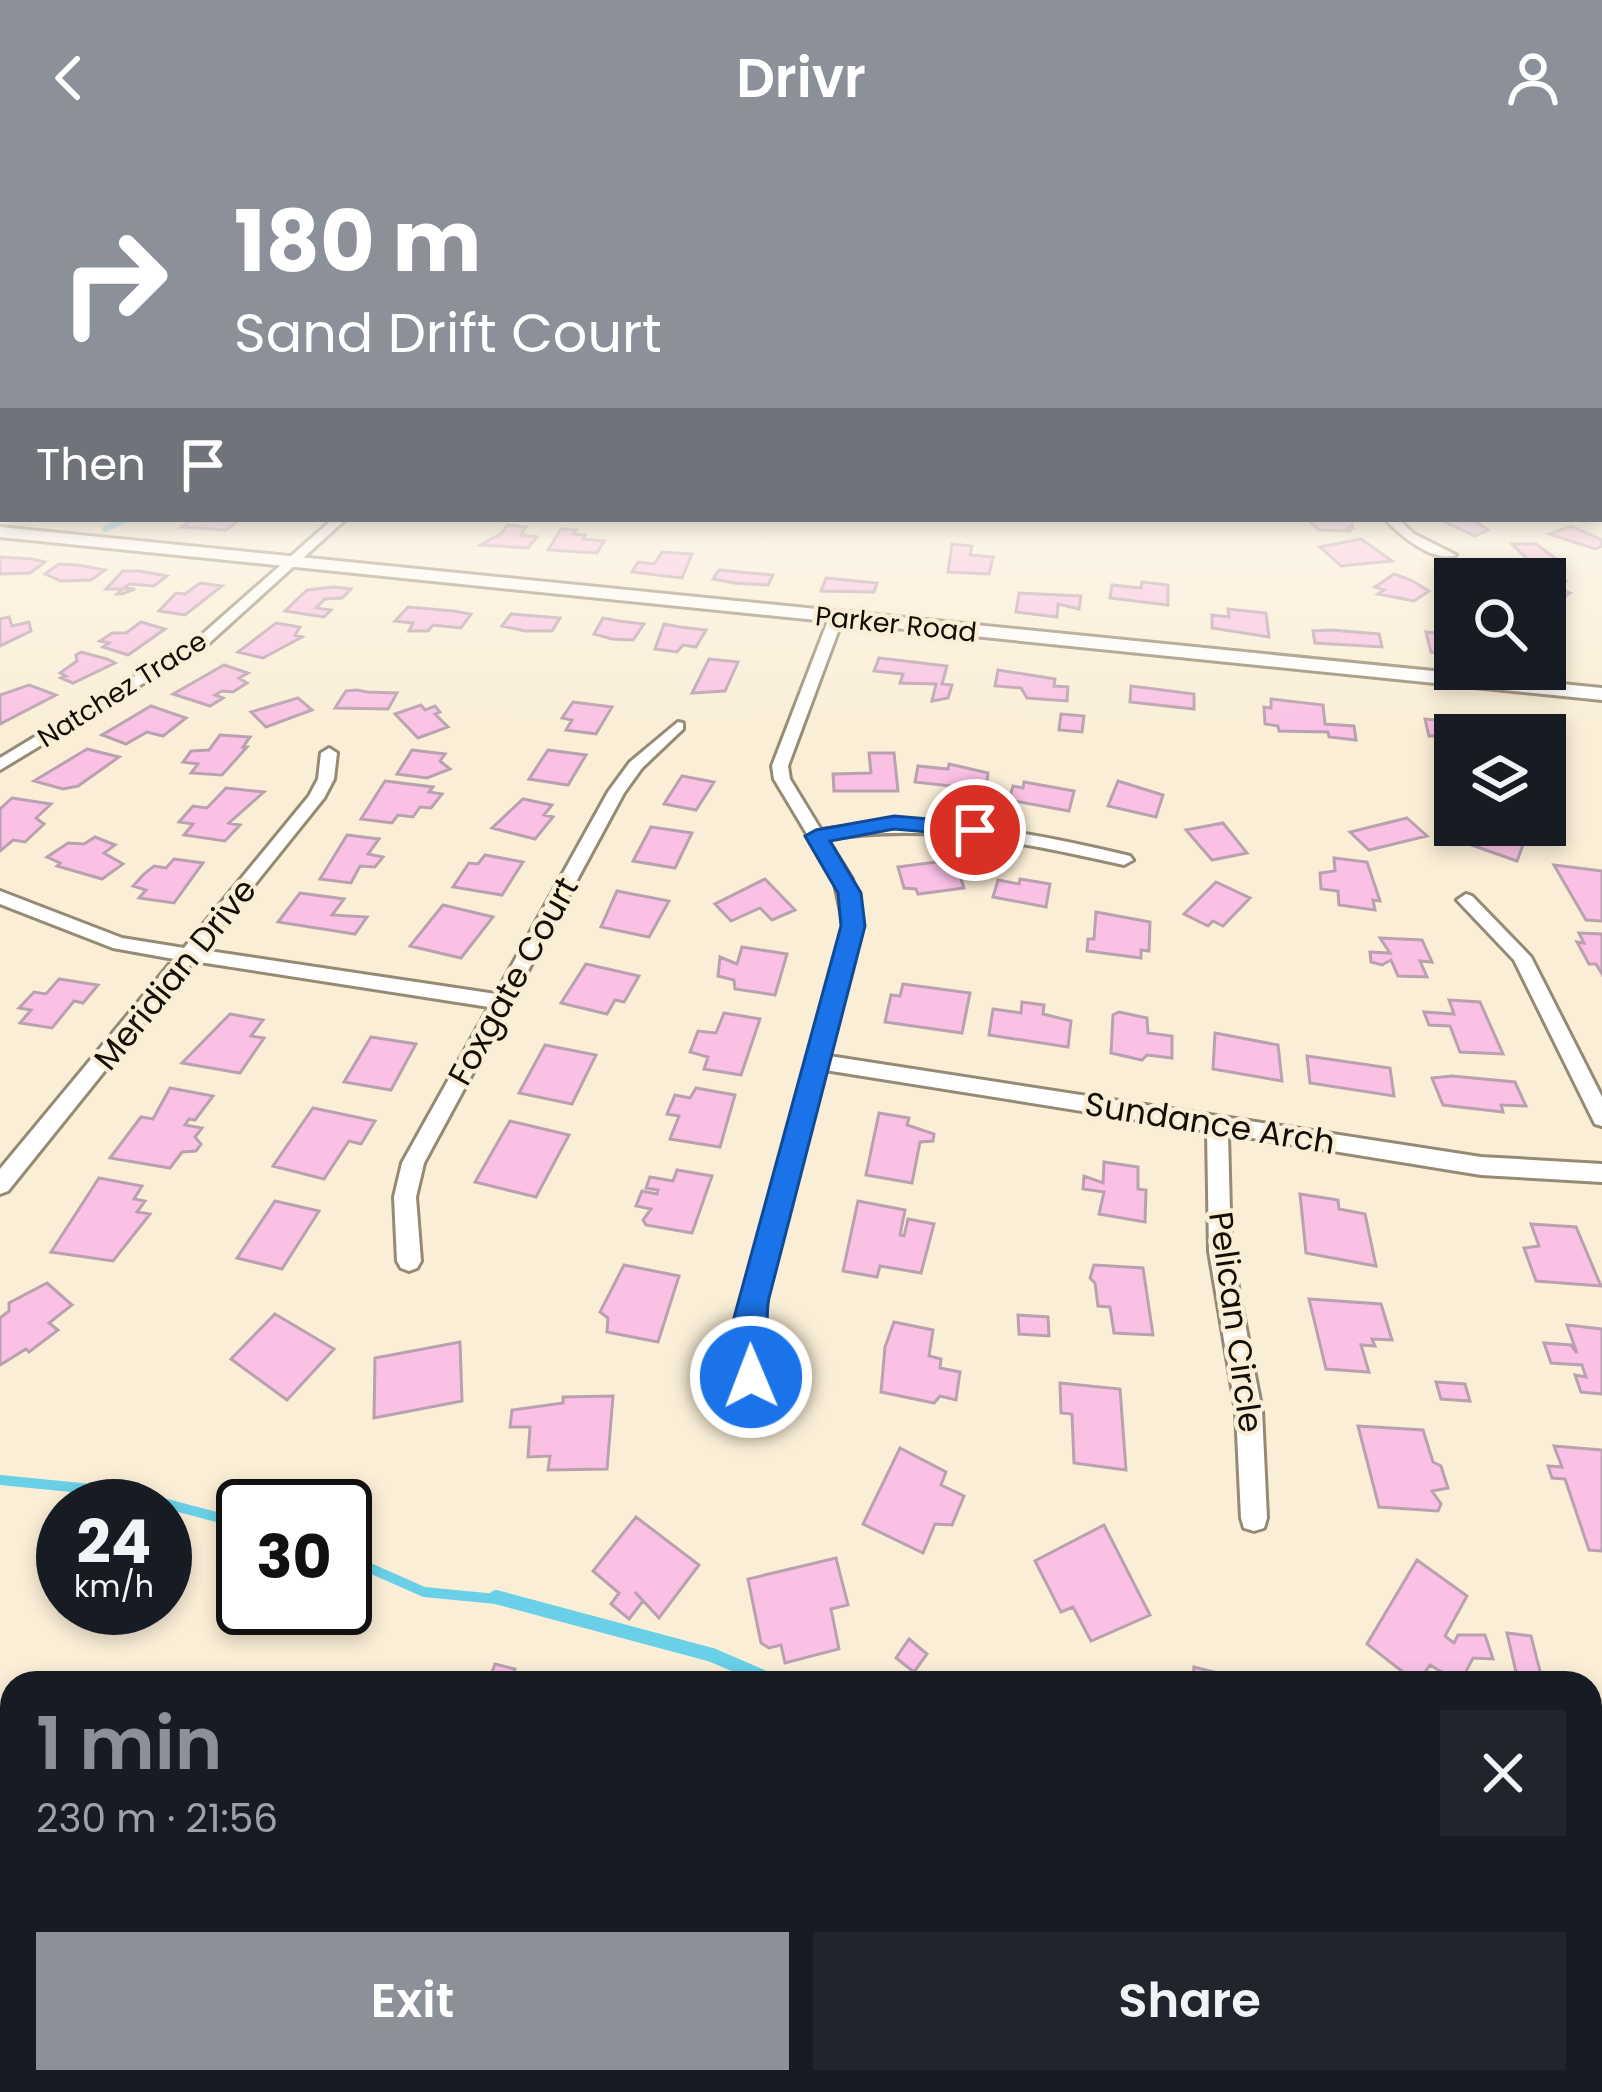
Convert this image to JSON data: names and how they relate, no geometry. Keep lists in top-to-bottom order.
{
  "streets": {
    "street": [
      "Parker Road",
      "Natchez Trace",
      "Meridian Drive",
      "Foxgate Court",
      "Sundance Arch",
      "Pelican Circle"
    ]
  },
  "crossings": [
    ["Parker Road", "Natchez Trace"],
    ["Sundance Arch", "Pelican Circle"]
  ],
  "page": {
    "header": "Drivr",
    "turn": ["180 m", "Sand Drift Court"],
    "then": "Then",
    "speed": "24 km/h",
    "limit": "30",
    "heading": ["1 min", "230 m · 21:56"],
    "buttons": ["Exit", "Share"]
  }
}
